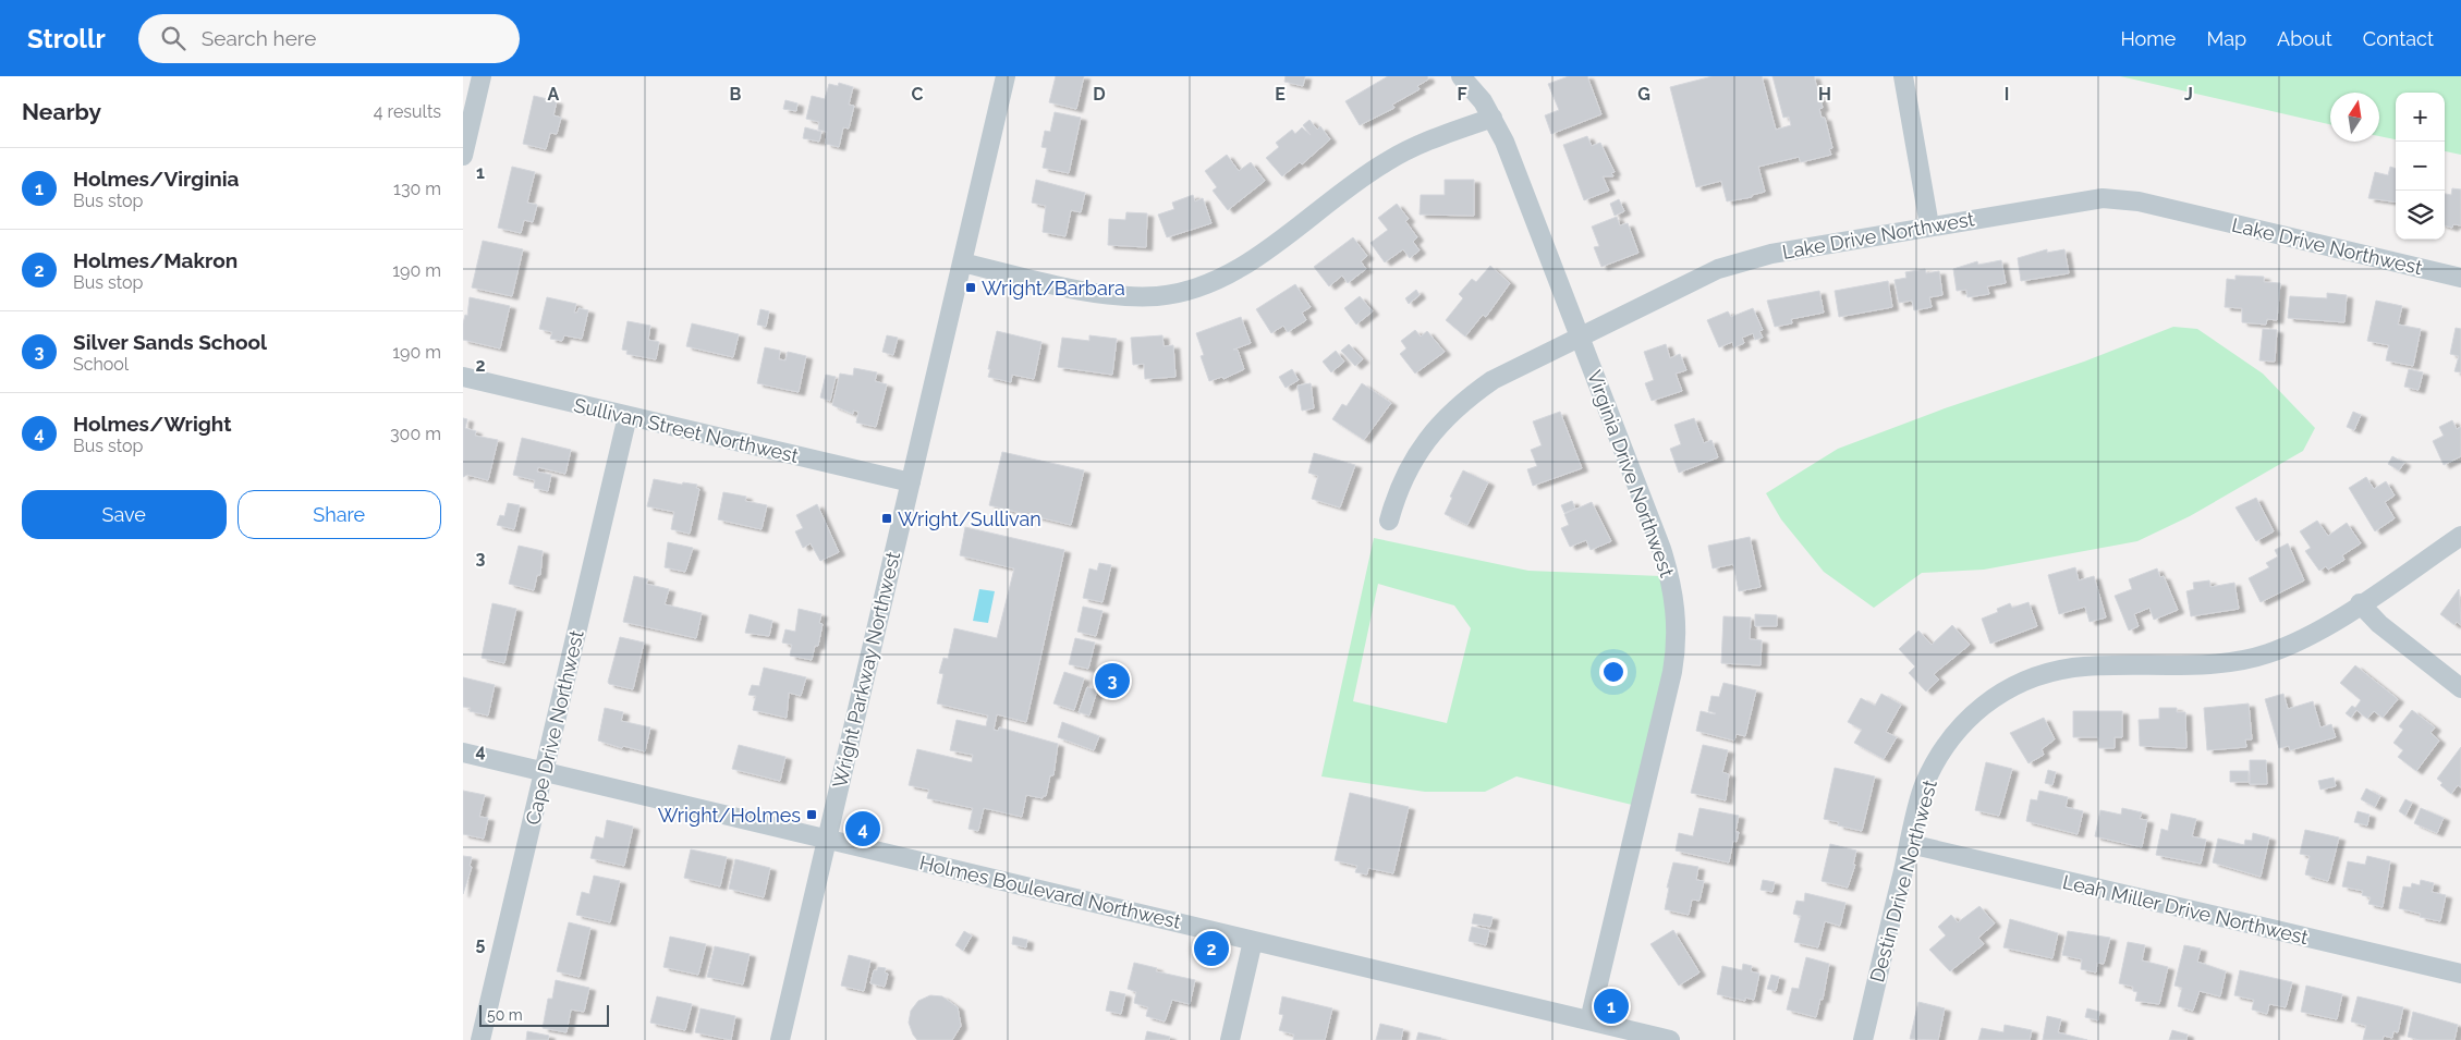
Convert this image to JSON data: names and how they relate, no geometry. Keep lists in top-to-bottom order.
{
  "streets": {
    "street": [
      "Lake Drive Northwest",
      "Sullivan Street Northwest",
      "Virginia Drive Northwest",
      "Wright Parkway Northwest",
      "Cape Drive Northwest",
      "Destin Drive Northwest",
      "Holmes Boulevard Northwest",
      "Leah Miller Drive Northwest"
    ]
  },
  "crossings": [
    ["Lake Drive Northwest", "Virginia Drive Northwest"],
    ["Sullivan Street Northwest", "Wright Parkway Northwest"],
    ["Sullivan Street Northwest", "Cape Drive Northwest"],
    ["Virginia Drive Northwest", "Holmes Boulevard Northwest"],
    ["Wright Parkway Northwest", "Holmes Boulevard Northwest"],
    ["Cape Drive Northwest", "Holmes Boulevard Northwest"],
    ["Destin Drive Northwest", "Leah Miller Drive Northwest"]
  ],
  "places": {
    "transit": ["Wright/Barbara", "Wright/Sullivan", "Wright/Holmes"]
  },
  "scale_bar": "50 m",
  "north": "top",
  "page": {
    "header": "Strollr",
    "search": "Search here",
    "nav": [
      "Home",
      "Map",
      "About",
      "Contact"
    ],
    "heading": ["Nearby", "4 results"],
    "map_buttons": ["+", "−"],
    "list": [
      {
        "mark": "1",
        "name": "Holmes/Virginia",
        "note": "Bus stop",
        "value": "130 m"
      },
      {
        "mark": "2",
        "name": "Holmes/Makron",
        "note": "Bus stop",
        "value": "190 m"
      },
      {
        "mark": "3",
        "name": "Silver Sands School",
        "note": "School",
        "value": "190 m"
      },
      {
        "mark": "4",
        "name": "Holmes/Wright",
        "note": "Bus stop",
        "value": "300 m"
      }
    ],
    "buttons": ["Save", "Share"],
    "pins": [
      "3",
      "4",
      "2",
      "1"
    ],
    "scale": "50 m"
  },
  "grid": {
    "columns": [
      "A",
      "B",
      "C",
      "D",
      "E",
      "F",
      "G",
      "H",
      "I",
      "J"
    ],
    "rows": [
      "1",
      "2",
      "3",
      "4",
      "5"
    ]
  }
}
